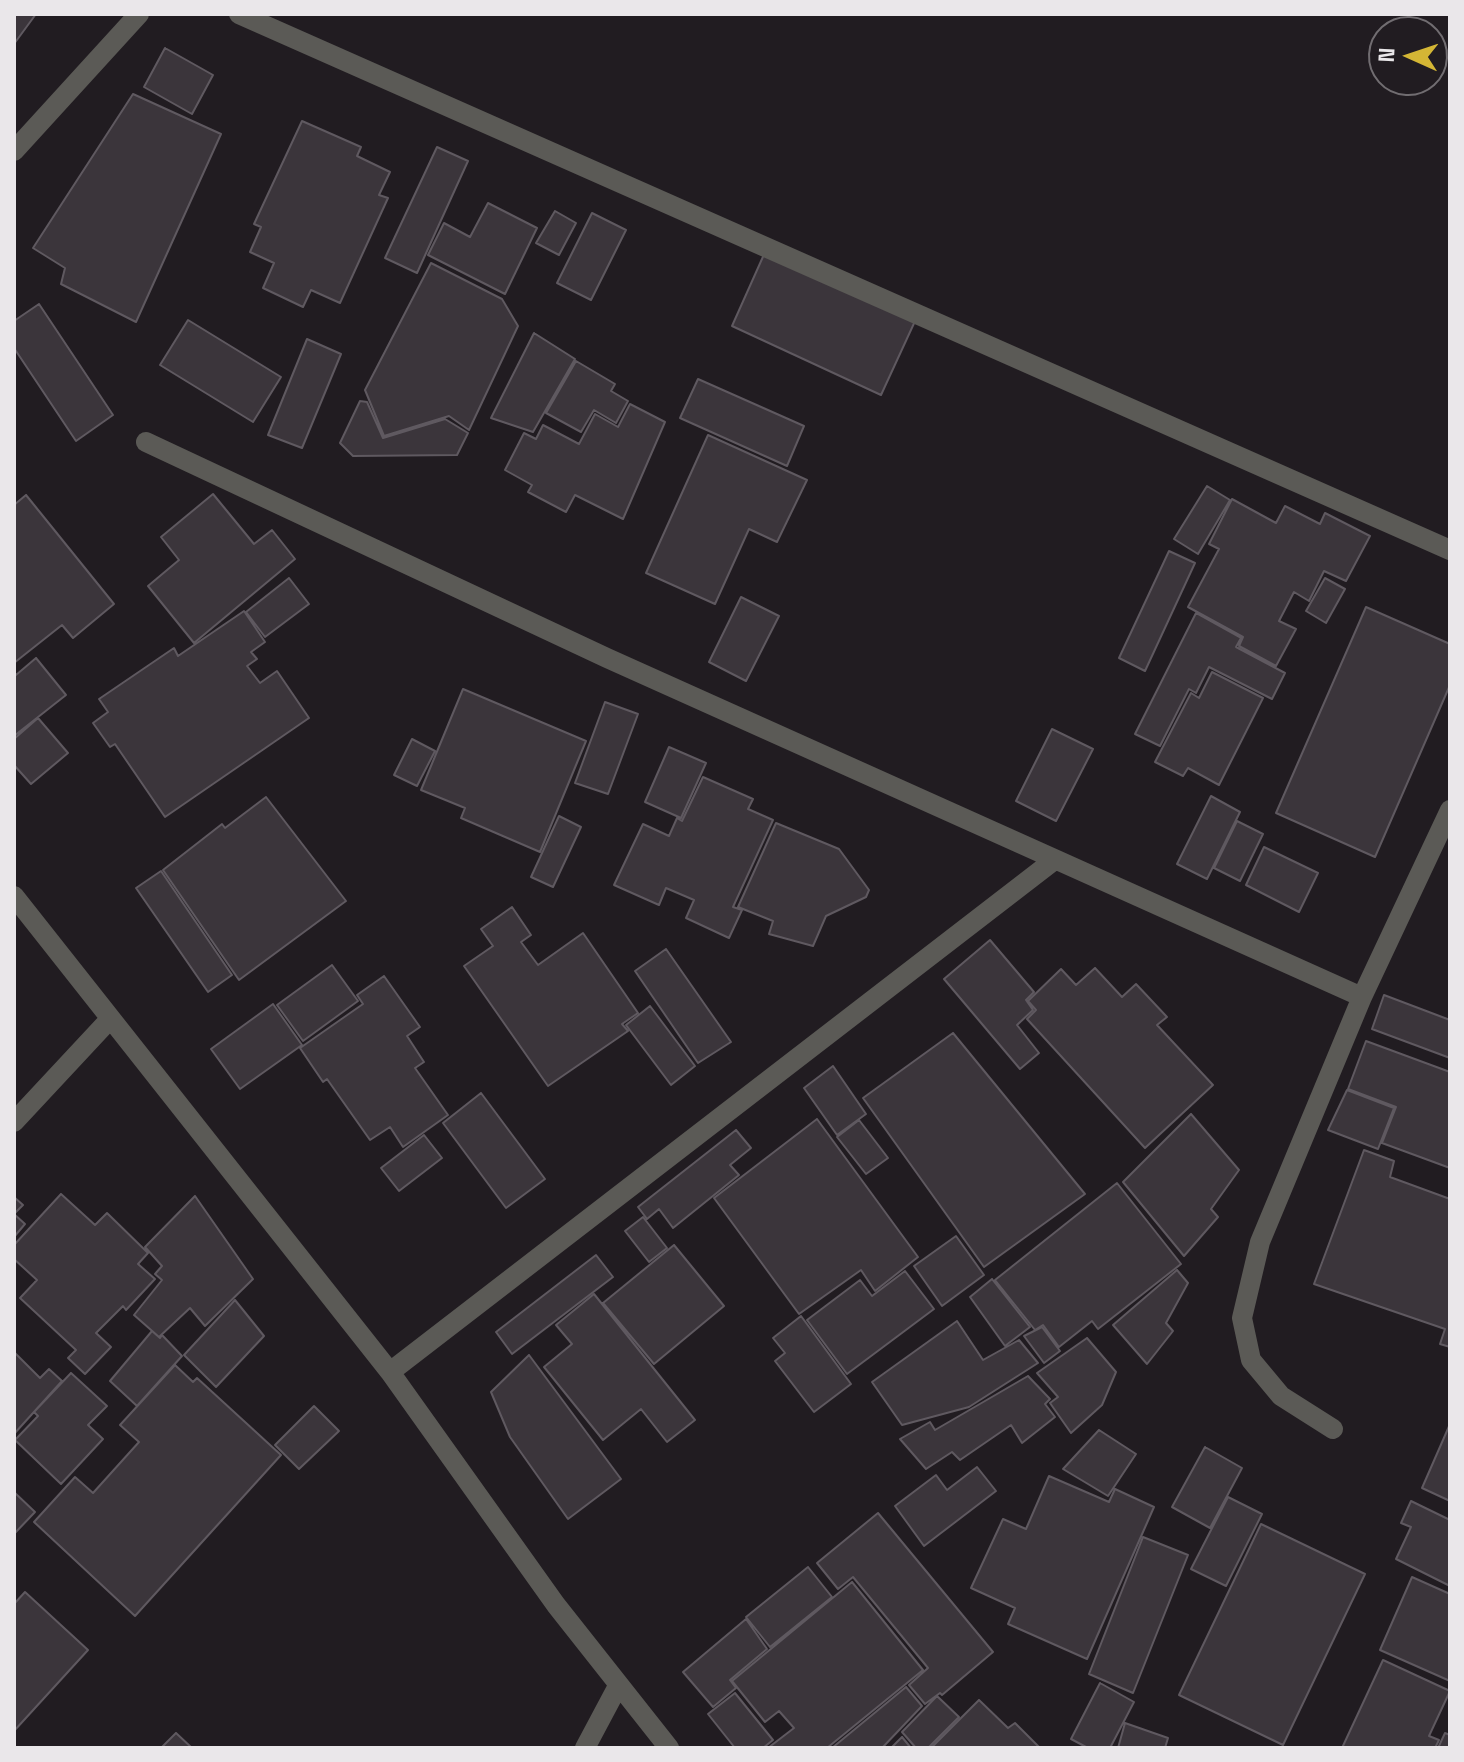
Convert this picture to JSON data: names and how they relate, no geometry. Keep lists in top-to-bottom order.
{
  "north": "left"
}
